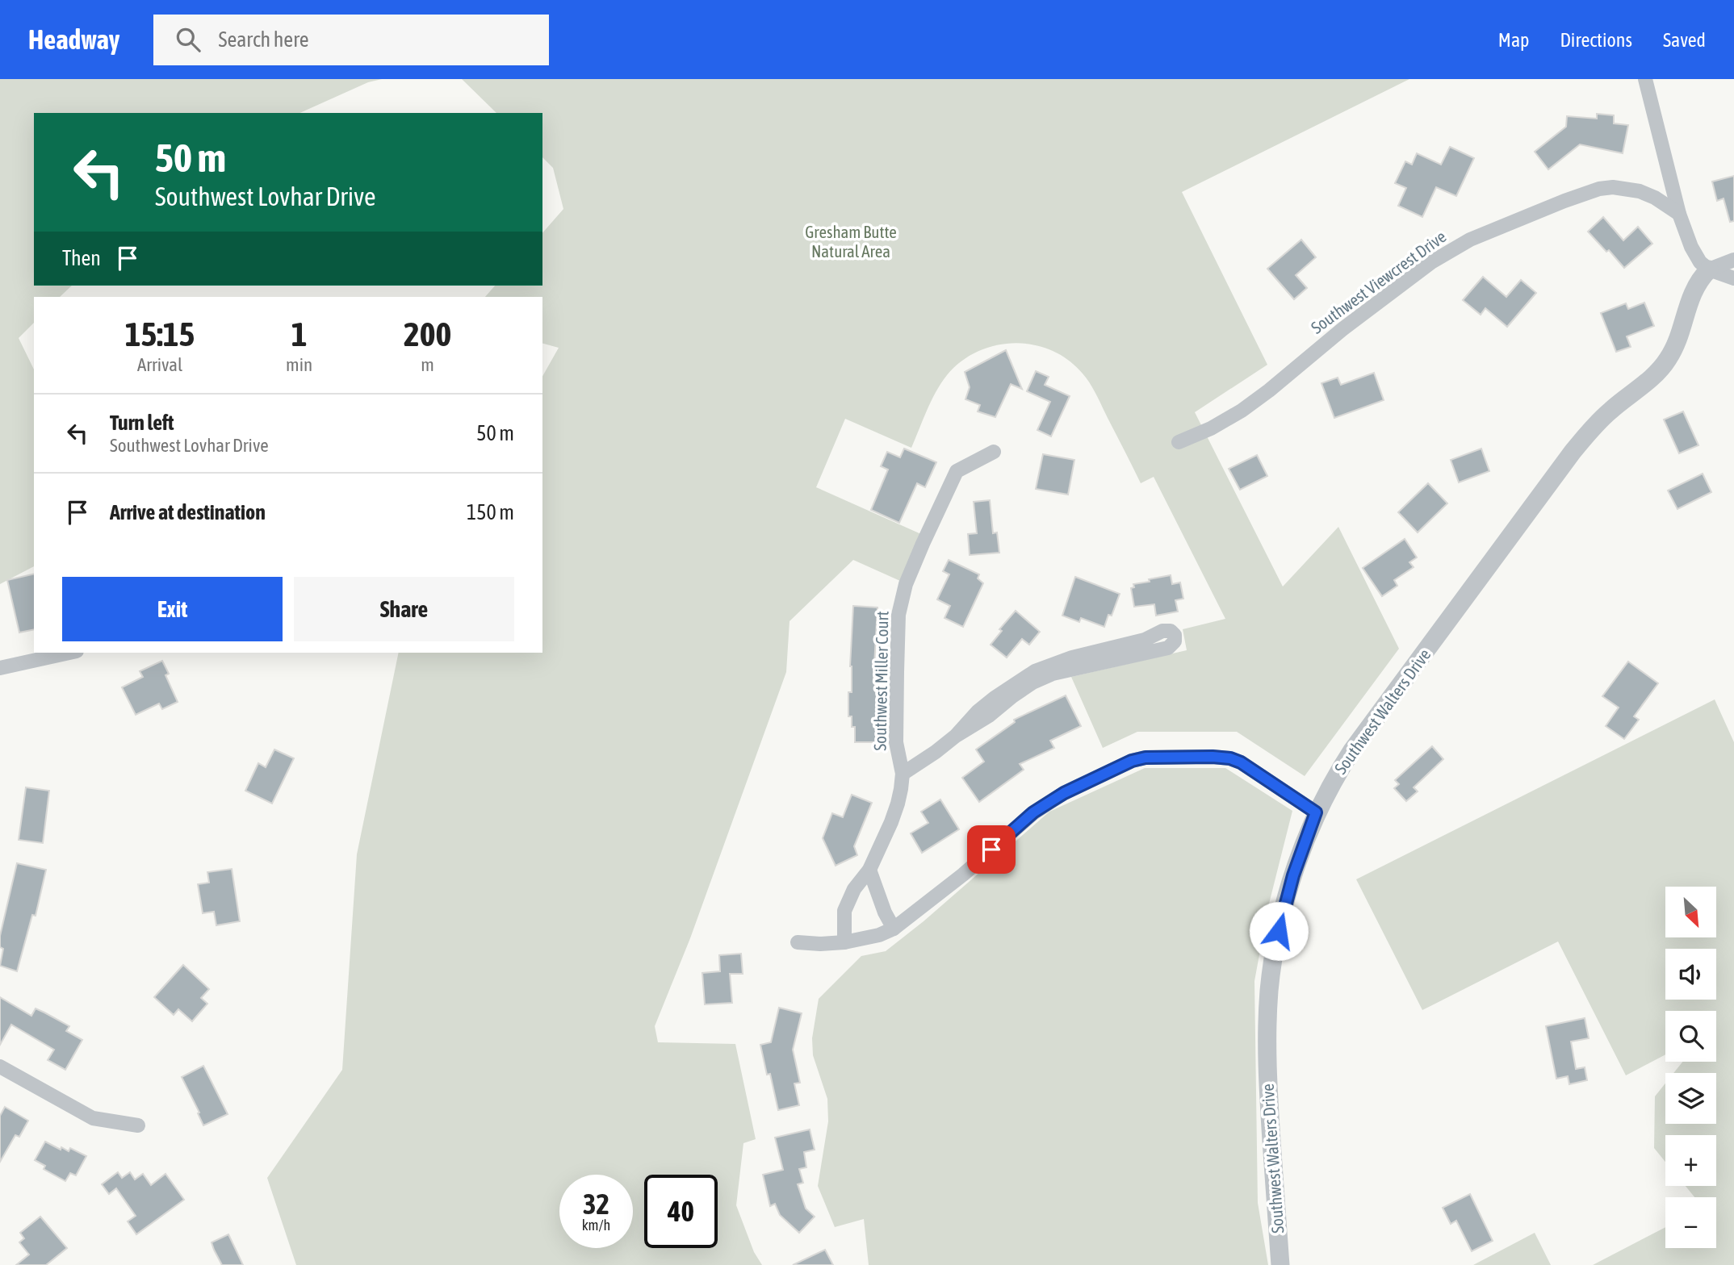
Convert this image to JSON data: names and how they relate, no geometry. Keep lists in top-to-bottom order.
{
  "streets": {
    "street": ["Southwest Viewcrest Drive", "Southwest Miller Court", "Southwest Walters Drive"]
  },
  "parks": ["Gresham Butte Natural Area"],
  "north": "bottom right",
  "page": {
    "header": "Headway",
    "search": "Search here",
    "nav": ["Map", "Directions", "Saved"],
    "turn": ["50 m", "Southwest Lovhar Drive"],
    "then": "Then",
    "eta": [
      "15:15",
      "Arrival",
      "1",
      "min",
      "200",
      "m"
    ],
    "list": [
      {
        "name": "Turn left",
        "note": "Southwest Lovhar Drive",
        "value": "50 m"
      },
      {
        "name": "Arrive at destination",
        "value": "150 m"
      }
    ],
    "buttons": ["Exit", "Share"],
    "map_buttons": ["+", "−"],
    "speed": "32 km/h",
    "limit": "40"
  }
}
